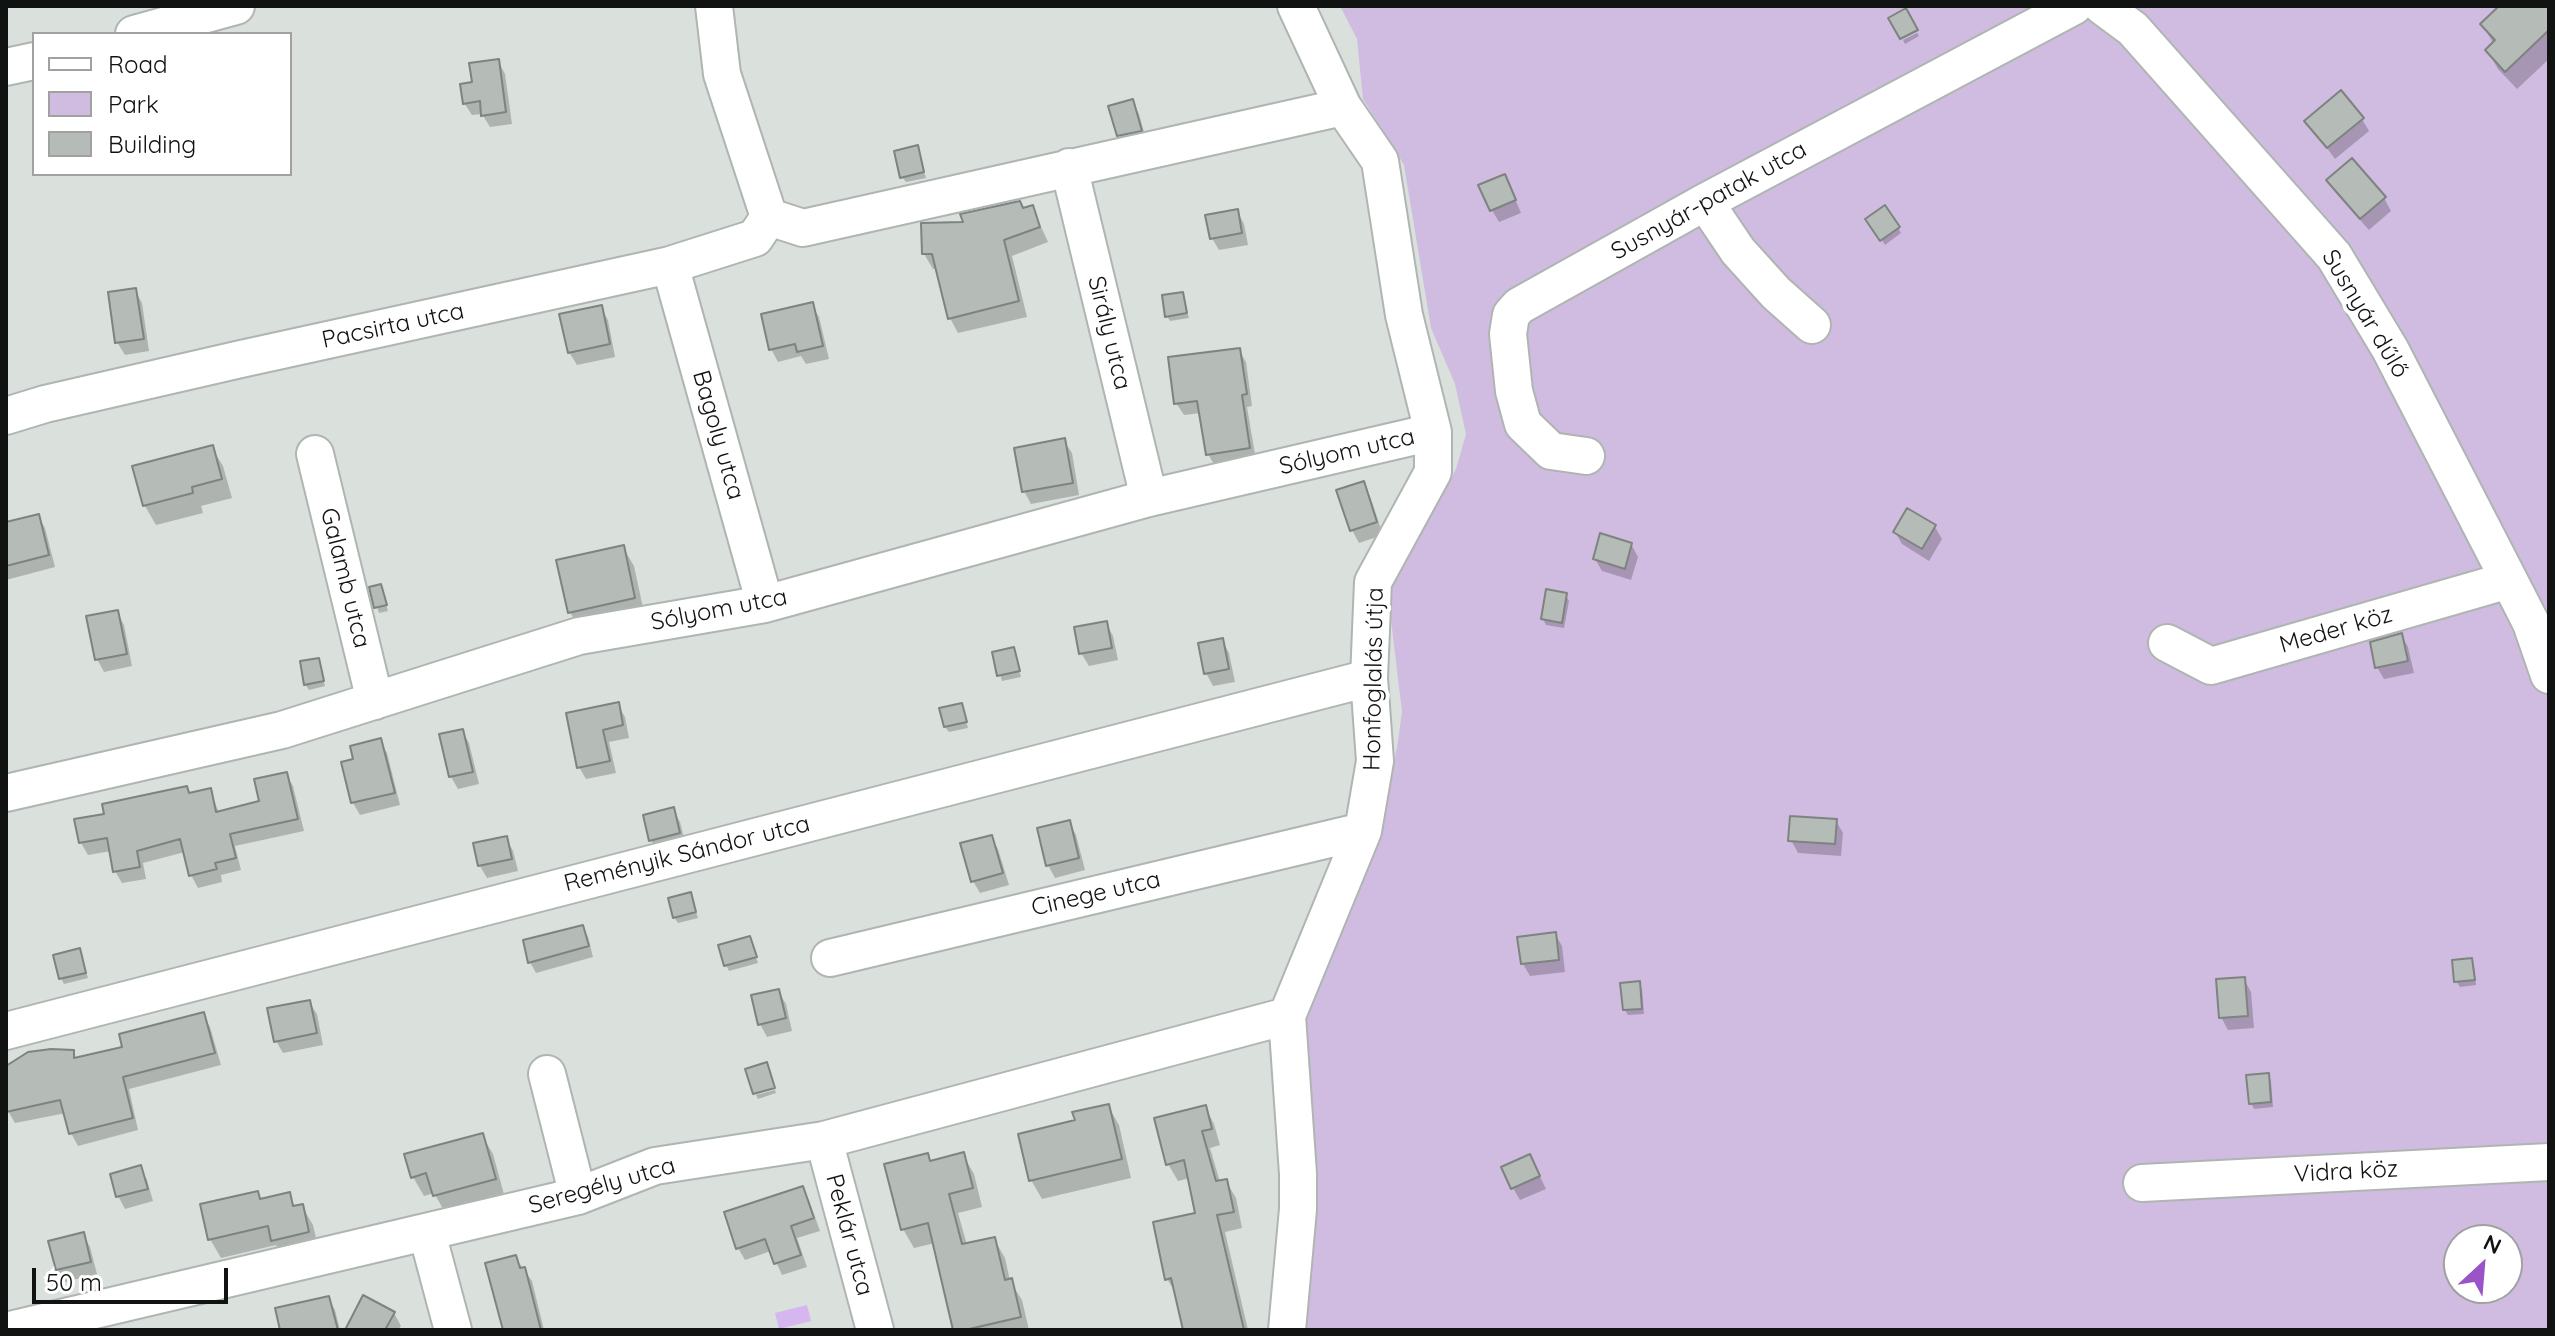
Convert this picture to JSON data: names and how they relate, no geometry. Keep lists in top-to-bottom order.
{
  "streets": {
    "street": [
      "Susnyár-patak utca",
      "Susnyár dűlő",
      "Pacsirta utca",
      "Sirály utca",
      "Bagoly utca",
      "Sólyom utca",
      "Galamb utca",
      "Meder köz",
      "Honfoglalás útja",
      "Reményik Sándor utca",
      "Cinege utca",
      "Vidra köz",
      "Seregély utca",
      "Peklár utca"
    ]
  },
  "crossings": [
    ["Susnyár dűlő", "Meder köz"],
    ["Pacsirta utca", "Bagoly utca"],
    ["Sirály utca", "Sólyom utca"],
    ["Bagoly utca", "Sólyom utca"],
    ["Sólyom utca", "Galamb utca"],
    ["Sólyom utca", "Honfoglalás útja"],
    ["Honfoglalás útja", "Reményik Sándor utca"],
    ["Honfoglalás útja", "Cinege utca"],
    ["Honfoglalás útja", "Seregély utca"],
    ["Seregély utca", "Peklár utca"]
  ],
  "legend": ["Road", "Park", "Building"],
  "scale_bar": "50 m",
  "north": "top right"
}
